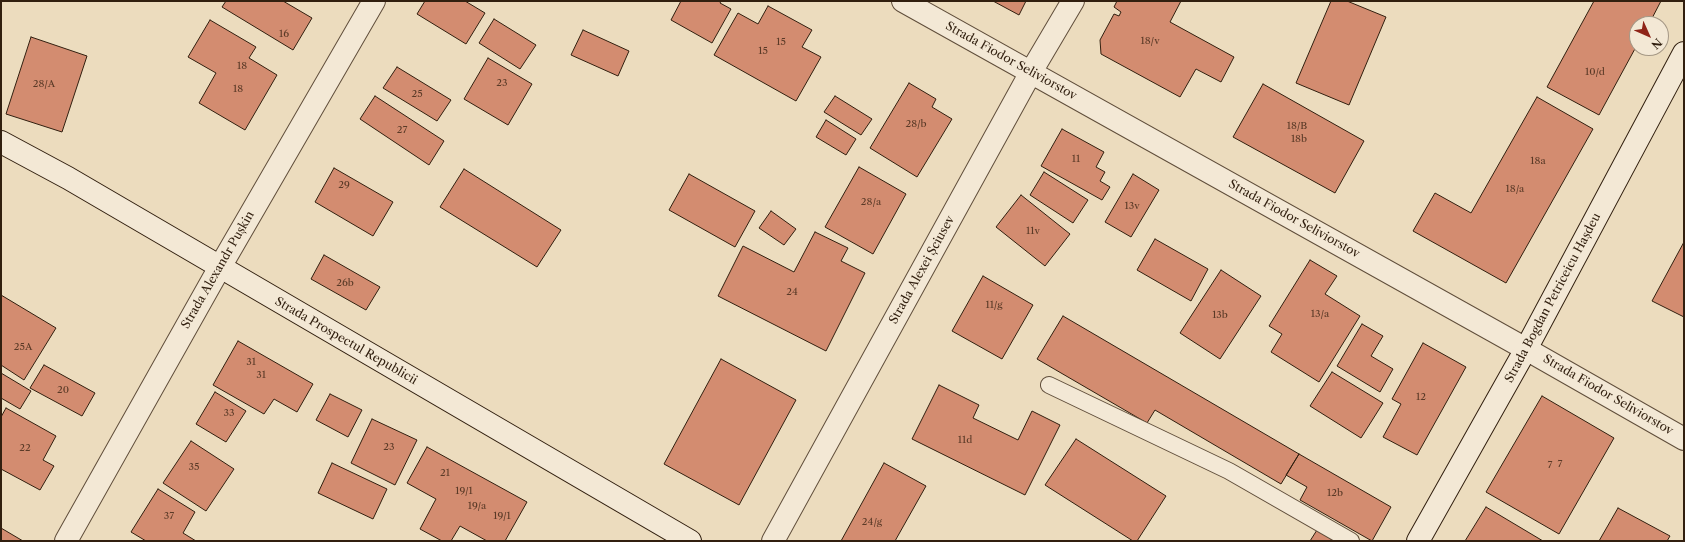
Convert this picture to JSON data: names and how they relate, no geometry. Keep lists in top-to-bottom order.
{
  "streets": {
    "street": [
      "Strada Fiodor Seliviorstov",
      "Strada Alexandr Pușkin",
      "Strada Alexei Șciusev",
      "Strada Bogdan Petriceicu Hașdeu",
      "Strada Prospectul Republicii"
    ]
  },
  "crossings": [
    ["Strada Fiodor Seliviorstov", "Strada Alexei Șciusev"],
    ["Strada Fiodor Seliviorstov", "Strada Bogdan Petriceicu Hașdeu"],
    ["Strada Alexandr Pușkin", "Strada Prospectul Republicii"]
  ],
  "house_numbers": [
    "16",
    "18/v",
    "15",
    "15",
    "18",
    "10/d",
    "23",
    "28/A",
    "18",
    "25",
    "28/b",
    "18/B",
    "27",
    "18b",
    "11",
    "18a",
    "29",
    "18/a",
    "28/a",
    "13v",
    "11v",
    "26b",
    "24",
    "11/g",
    "13/a",
    "13b",
    "25A",
    "31",
    "31",
    "20",
    "12",
    "33",
    "11d",
    "23",
    "22",
    "7",
    "7",
    "35",
    "21",
    "19/1",
    "12b",
    "19/a",
    "37",
    "19/1",
    "24/g"
  ],
  "north": "bottom right"
}
